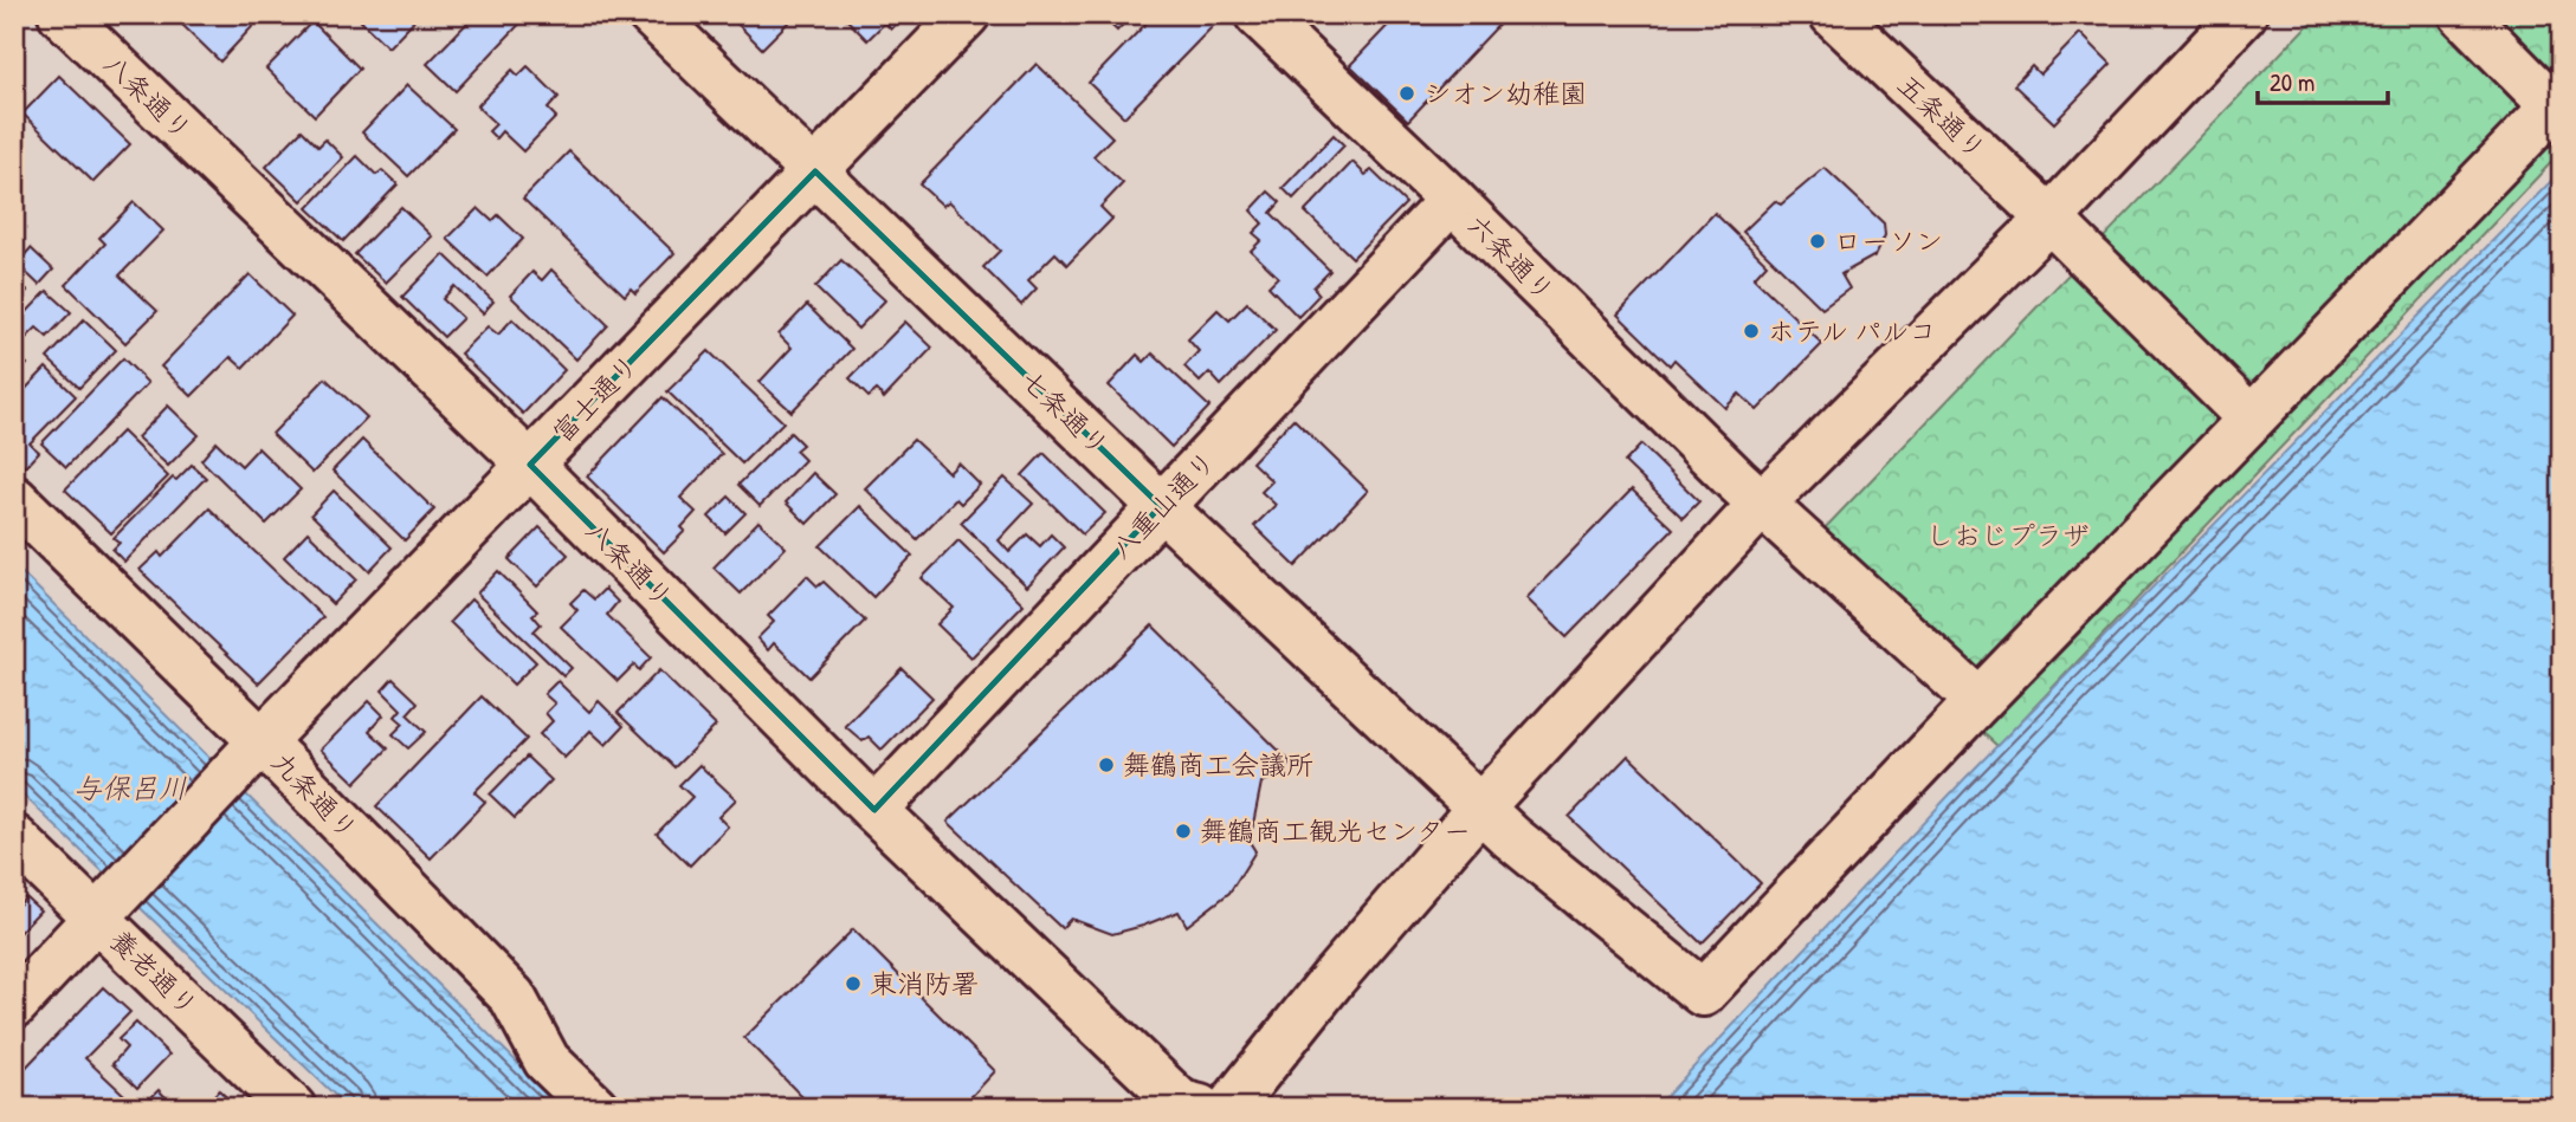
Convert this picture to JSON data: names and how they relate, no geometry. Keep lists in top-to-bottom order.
{
  "streets": {
    "street": [
      "八条通り",
      "五条通り",
      "六条通り",
      "富士通り",
      "七条通り",
      "八重山通り",
      "九条通り",
      "養老通り"
    ]
  },
  "crossings": [
    ["八条通り", "富士通り"],
    ["八条通り", "八重山通り"],
    ["六条通り", "七条通り"],
    ["六条通り", "八重山通り"],
    ["富士通り", "七条通り"],
    ["富士通り", "九条通り"],
    ["富士通り", "養老通り"],
    ["七条通り", "八重山通り"]
  ],
  "water": ["与保呂川"],
  "parks": ["しおじプラザ"],
  "places": [
    "シオン幼稚園",
    "ローソン",
    "ホテル パルコ",
    "舞鶴商工会議所",
    "舞鶴商工観光センター",
    "東消防署"
  ],
  "scale_bar": "20 m"
}
